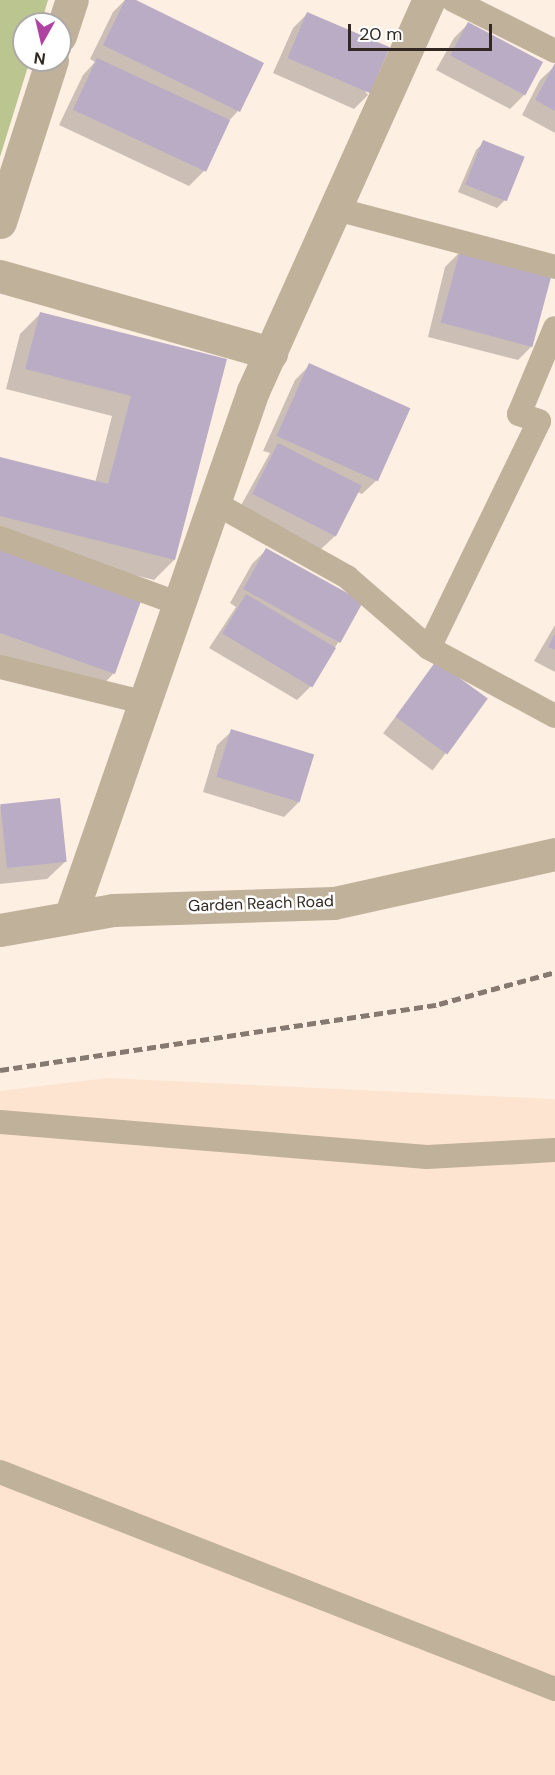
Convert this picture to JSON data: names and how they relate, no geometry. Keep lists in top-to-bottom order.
{
  "streets": {
    "street": ["Garden Reach Road"]
  },
  "scale_bar": "20 m",
  "north": "bottom"
}
